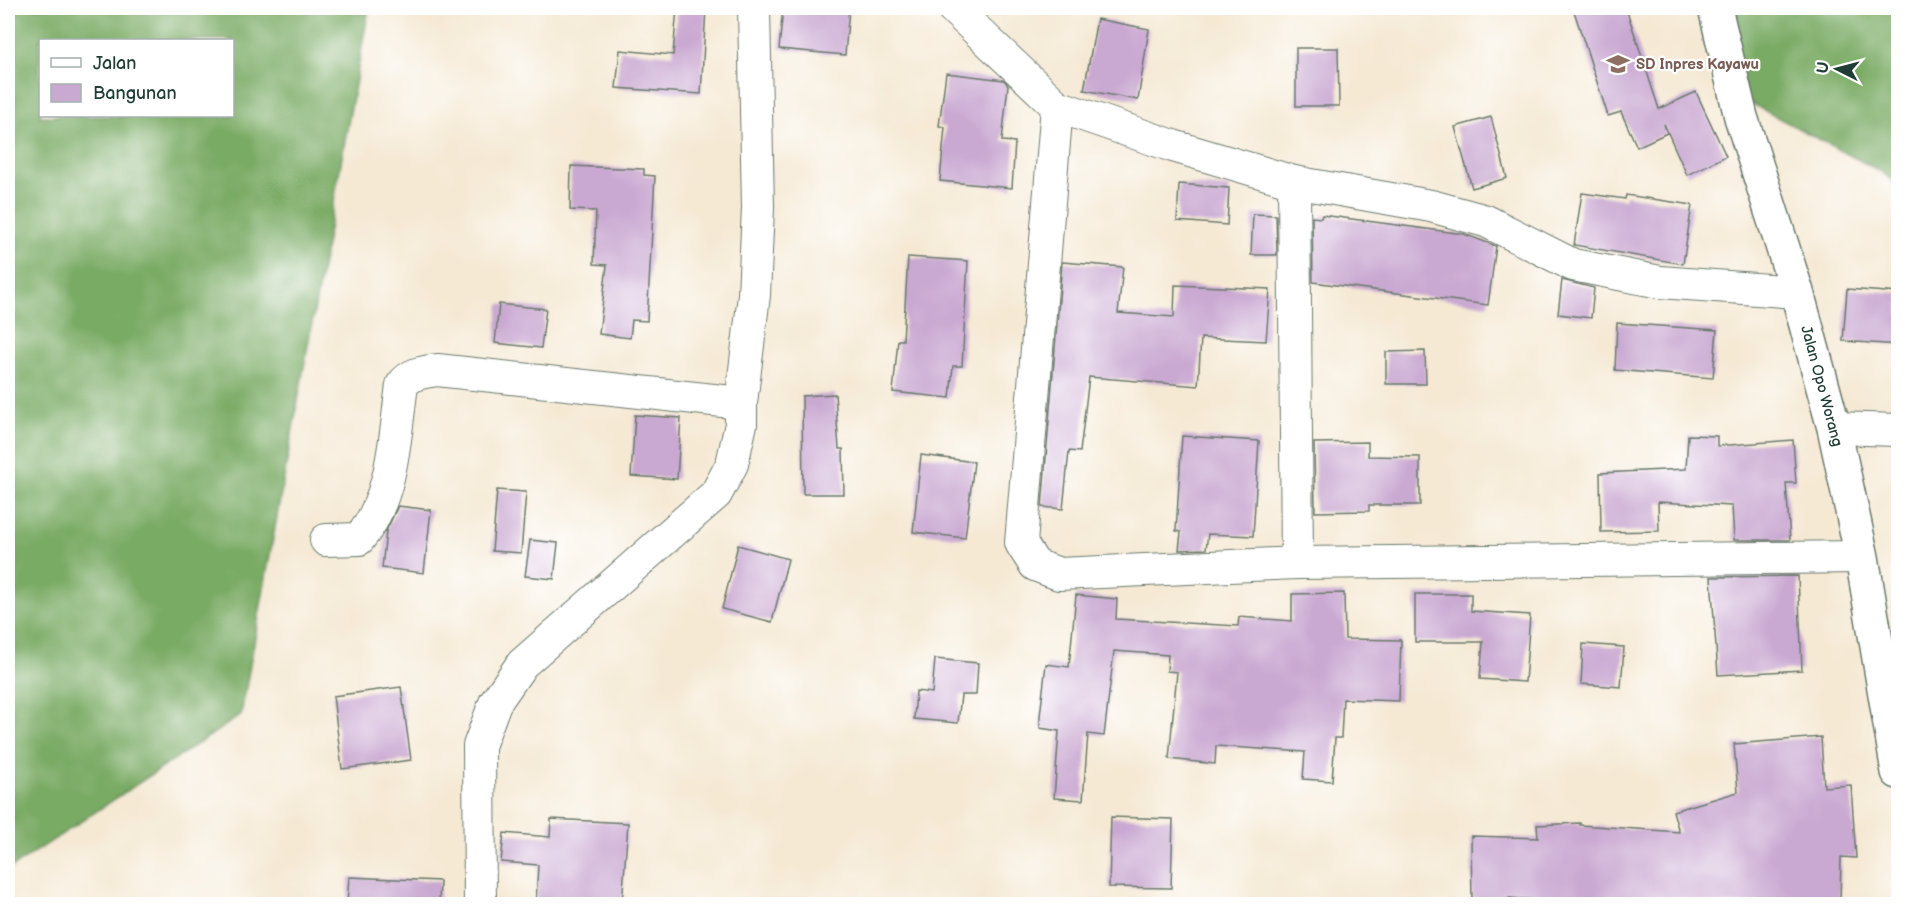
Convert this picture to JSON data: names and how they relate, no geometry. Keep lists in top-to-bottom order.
{
  "streets": {
    "street": ["Jalan Opo Worang"]
  },
  "places": {
    "school or university": ["SD Inpres Kayawu"]
  },
  "legend": ["Jalan", "Bangunan"],
  "north": "left"
}
